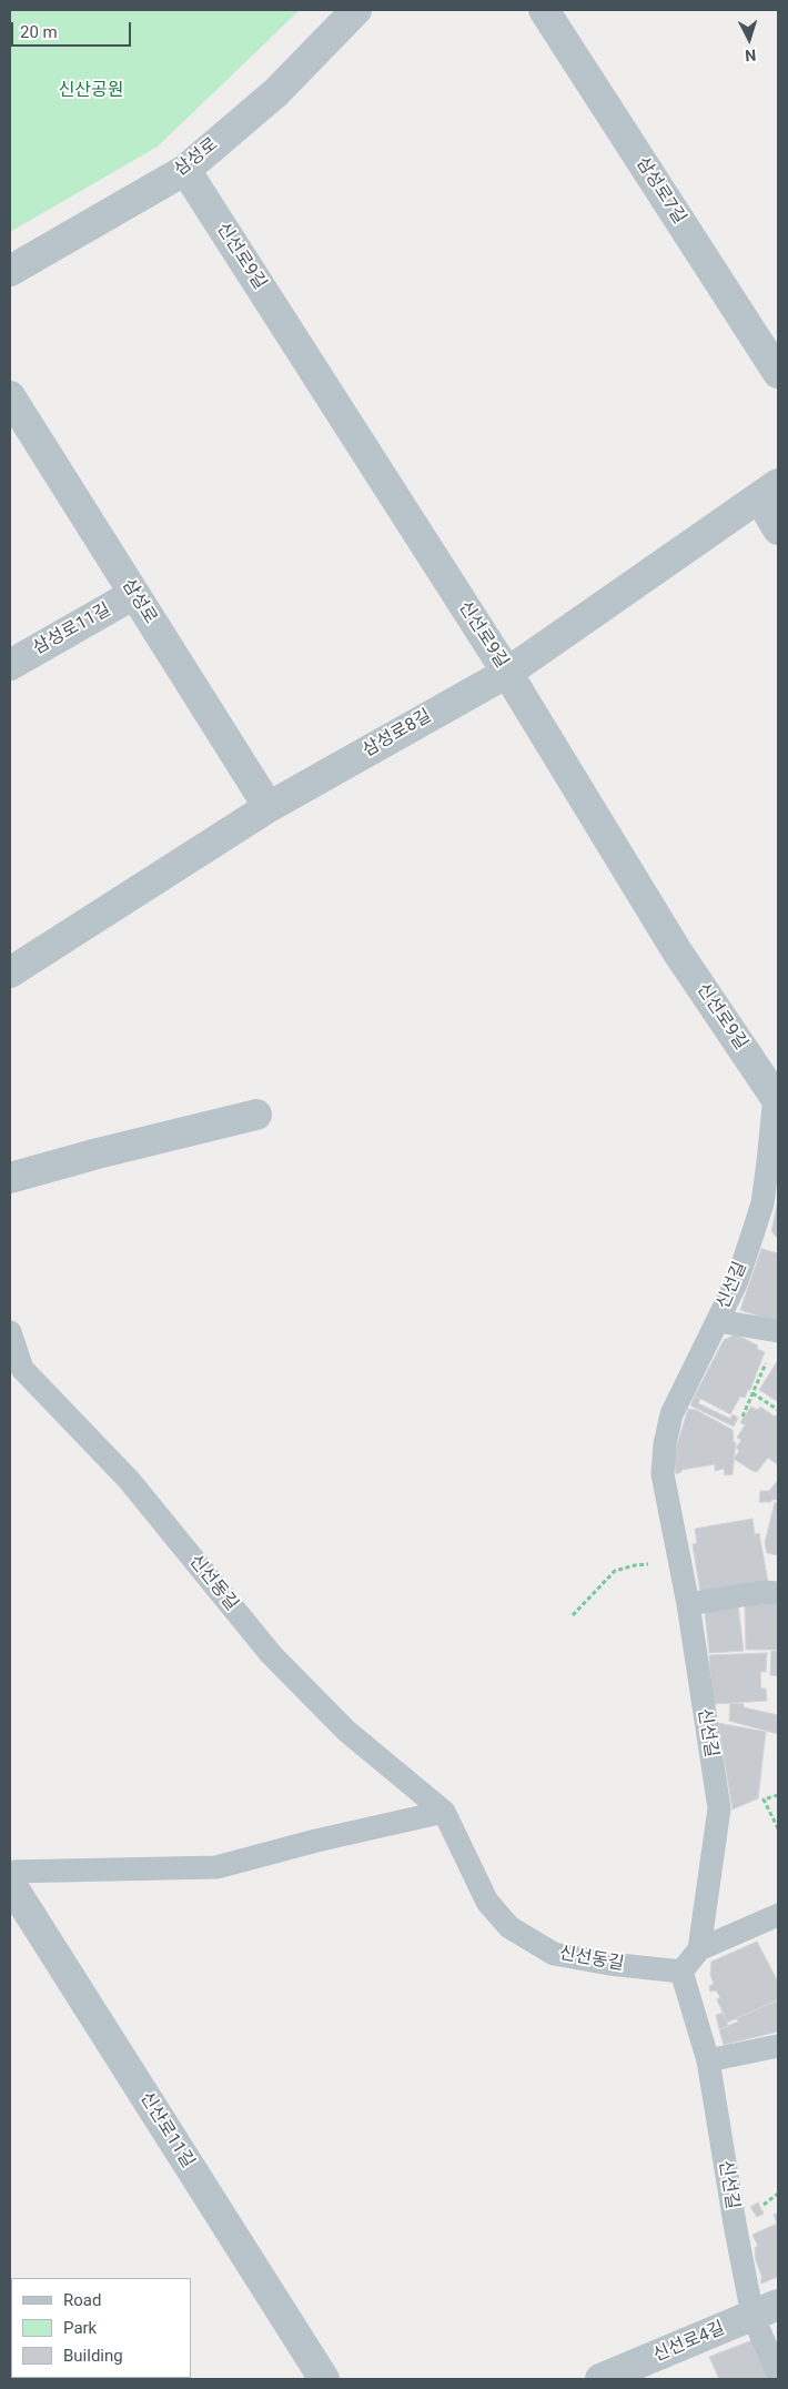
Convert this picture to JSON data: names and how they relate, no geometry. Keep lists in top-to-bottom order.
{
  "streets": {
    "street": [
      "삼성로",
      "삼성로7길",
      "신선로9길",
      "삼성로11길",
      "삼성로8길",
      "신산로11길",
      "신선로4길"
    ],
    "lane": ["신선길", "신선동길"]
  },
  "crossings": [
    ["삼성로", "신선로9길"],
    ["삼성로", "삼성로11길"],
    ["삼성로", "삼성로8길"],
    ["신선로9길", "삼성로8길"],
    ["신선로9길", "신선길"],
    ["신선길", "신선동길"],
    ["신선길", "신선로4길"]
  ],
  "parks": ["신산공원"],
  "legend": ["Road", "Park", "Building"],
  "scale_bar": "20 m",
  "north": "bottom"
}
